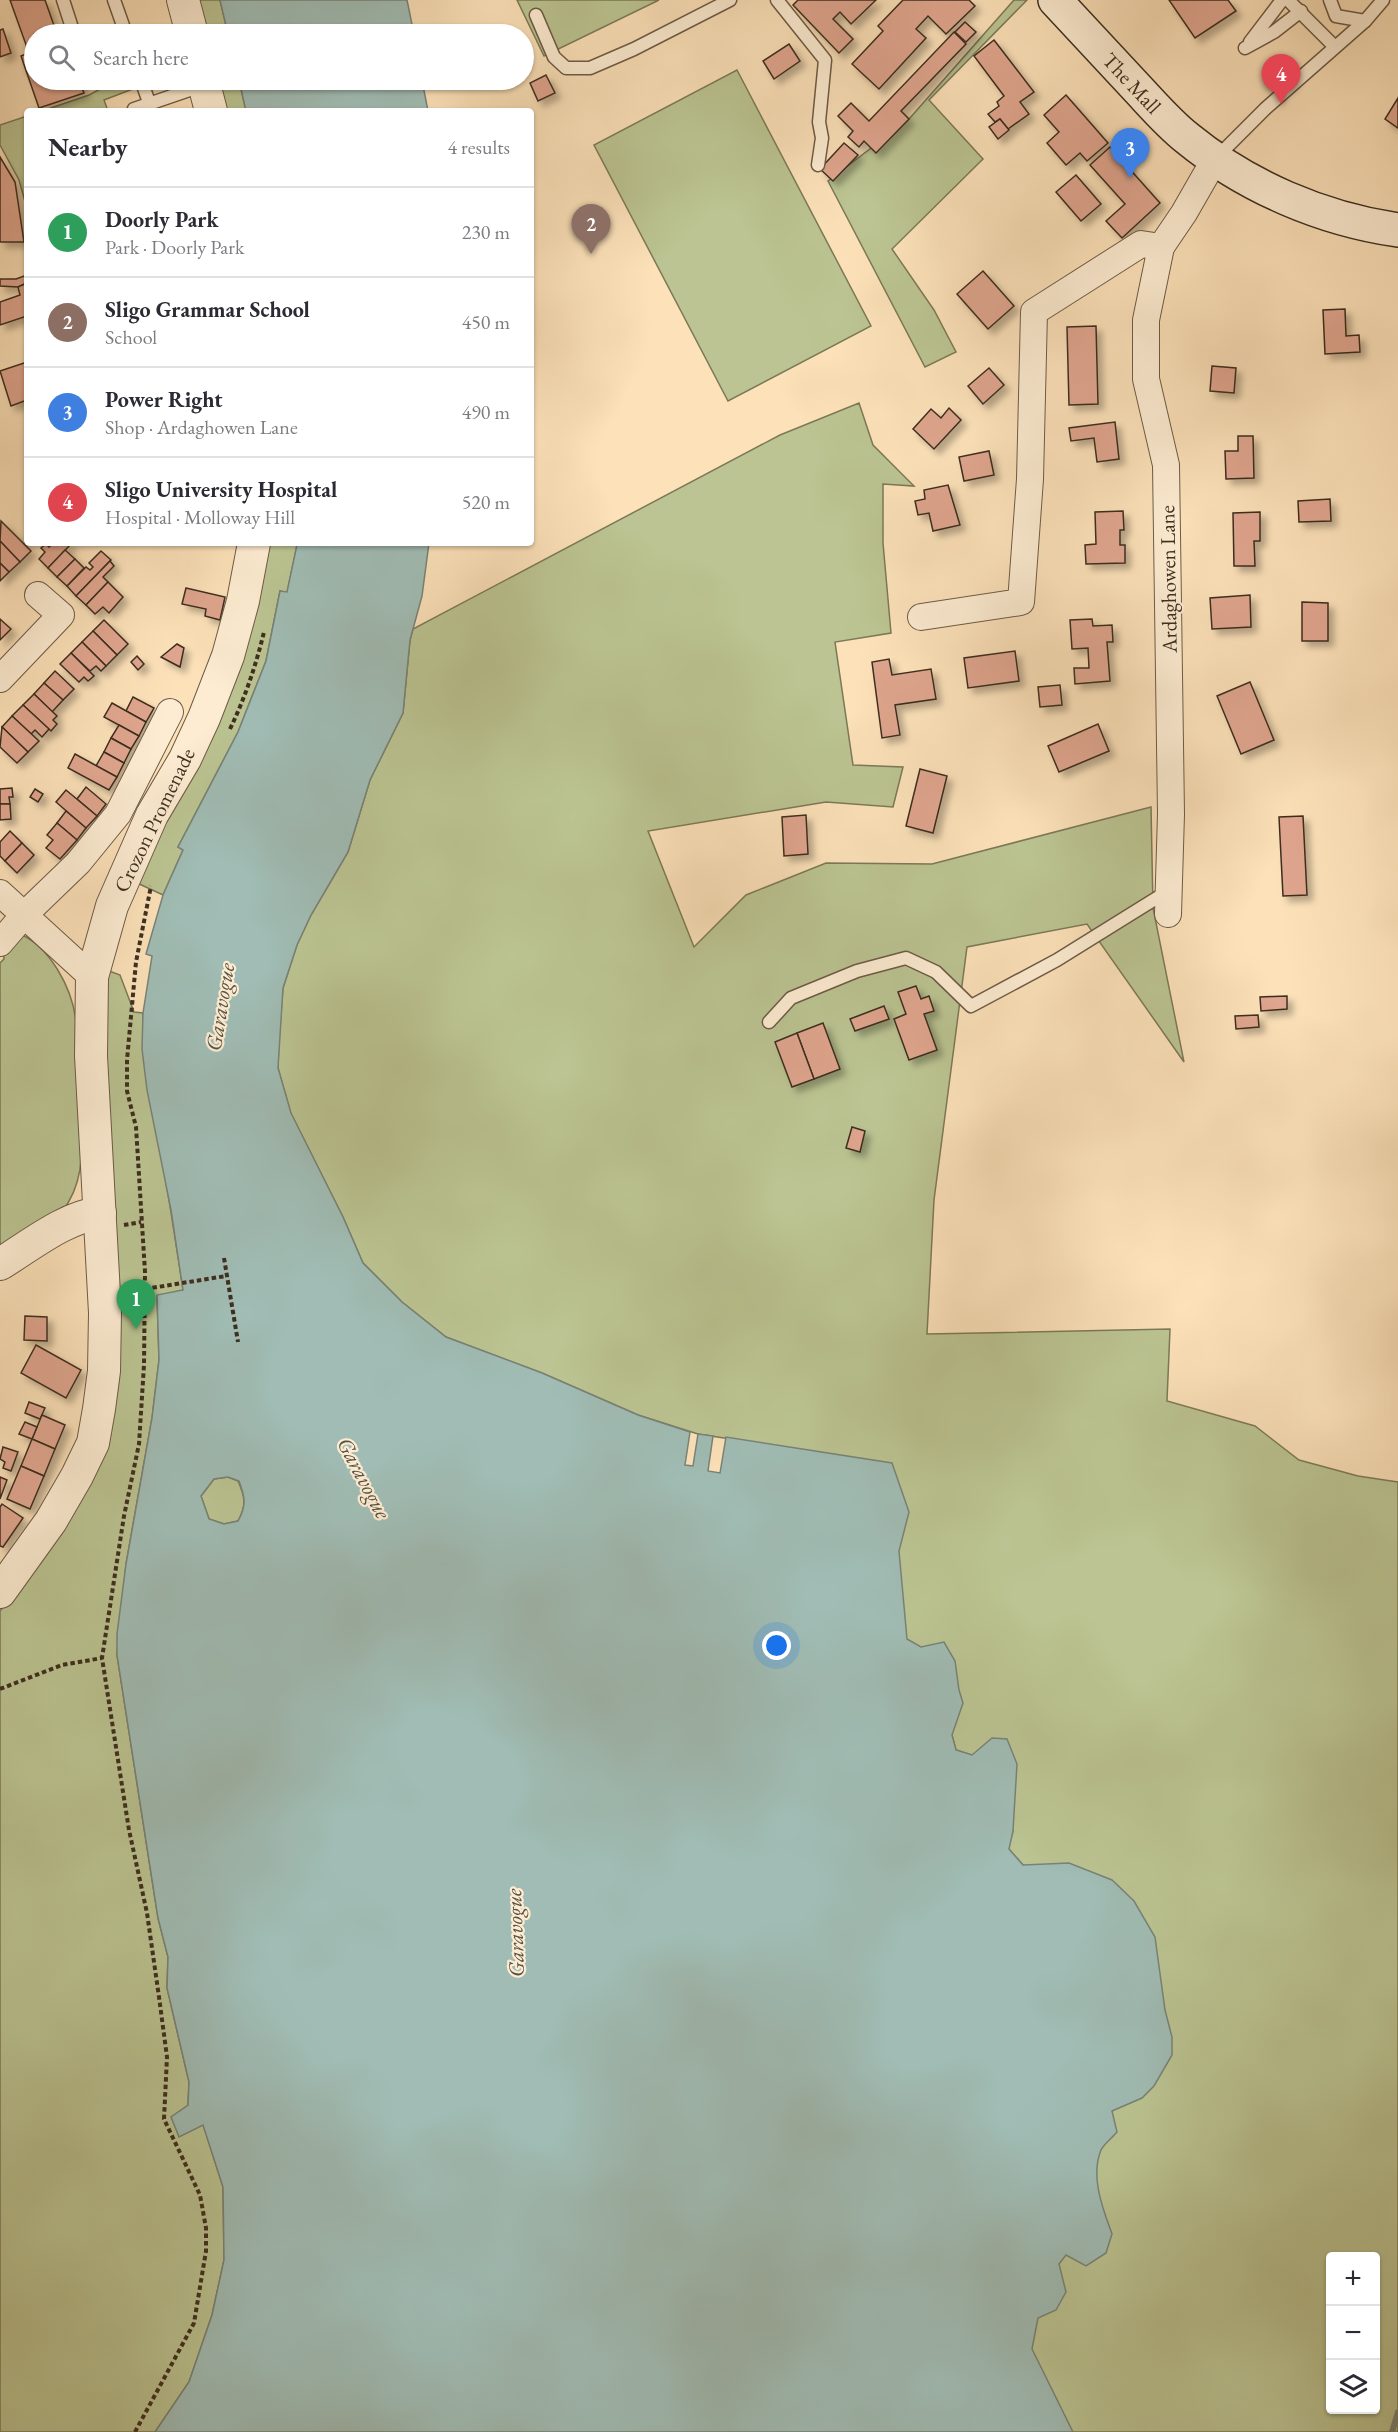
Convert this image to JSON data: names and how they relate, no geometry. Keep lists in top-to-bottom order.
{
  "streets": {
    "main road": ["The Mall"],
    "street": ["Ardaghowen Lane", "Crozon Promenade"]
  },
  "crossings": [
    ["The Mall", "Ardaghowen Lane"]
  ],
  "water": ["Garavogue"],
  "page": {
    "search": "Search here",
    "pins": [
      "4",
      "3",
      "2",
      "1"
    ],
    "heading": ["Nearby", "4 results"],
    "list": [
      {
        "mark": "1",
        "name": "Doorly Park",
        "note": "Park · Doorly Park",
        "value": "230 m"
      },
      {
        "mark": "2",
        "name": "Sligo Grammar School",
        "note": "School",
        "value": "450 m"
      },
      {
        "mark": "3",
        "name": "Power Right",
        "note": "Shop · Ardaghowen Lane",
        "value": "490 m"
      },
      {
        "mark": "4",
        "name": "Sligo University Hospital",
        "note": "Hospital · Molloway Hill",
        "value": "520 m"
      }
    ],
    "map_buttons": ["+", "−"]
  }
}
